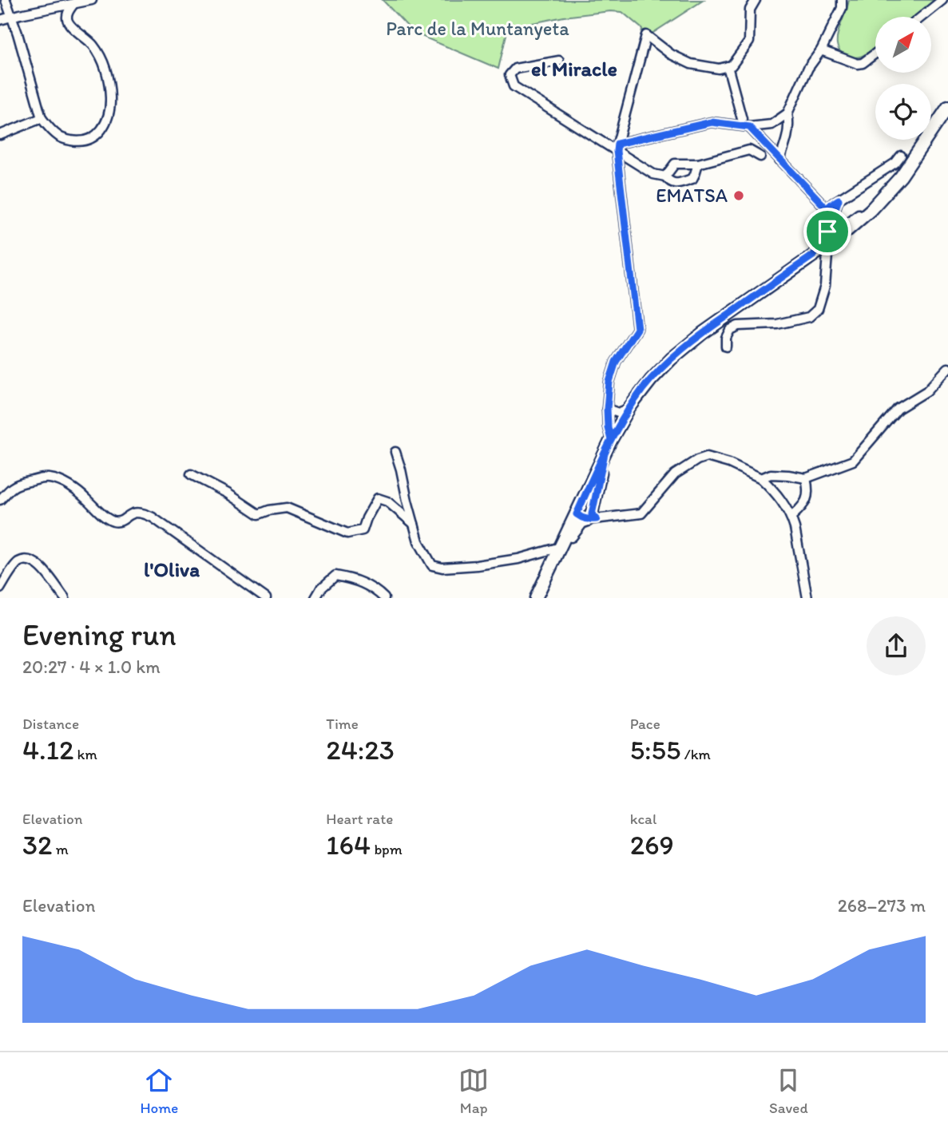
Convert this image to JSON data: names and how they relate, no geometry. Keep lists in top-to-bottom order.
{
  "districts": ["el Miracle", "l'Oliva"],
  "parks": ["Parc de la Muntanyeta"],
  "places": ["EMATSA"],
  "north": "top right",
  "page": {
    "heading": ["Evening run", "20:27 · 4 × 1.0 km"],
    "stats": [
      ["Distance", "4.12 km"],
      ["Time", "24:23"],
      ["Pace", "5:55 /km"],
      ["Elevation", "32 m"],
      ["Heart rate", "164 bpm"],
      ["kcal", "269"]
    ],
    "chart": ["Elevation", "268–273 m"],
    "tabs": ["Home", "Map", "Saved"]
  }
}
